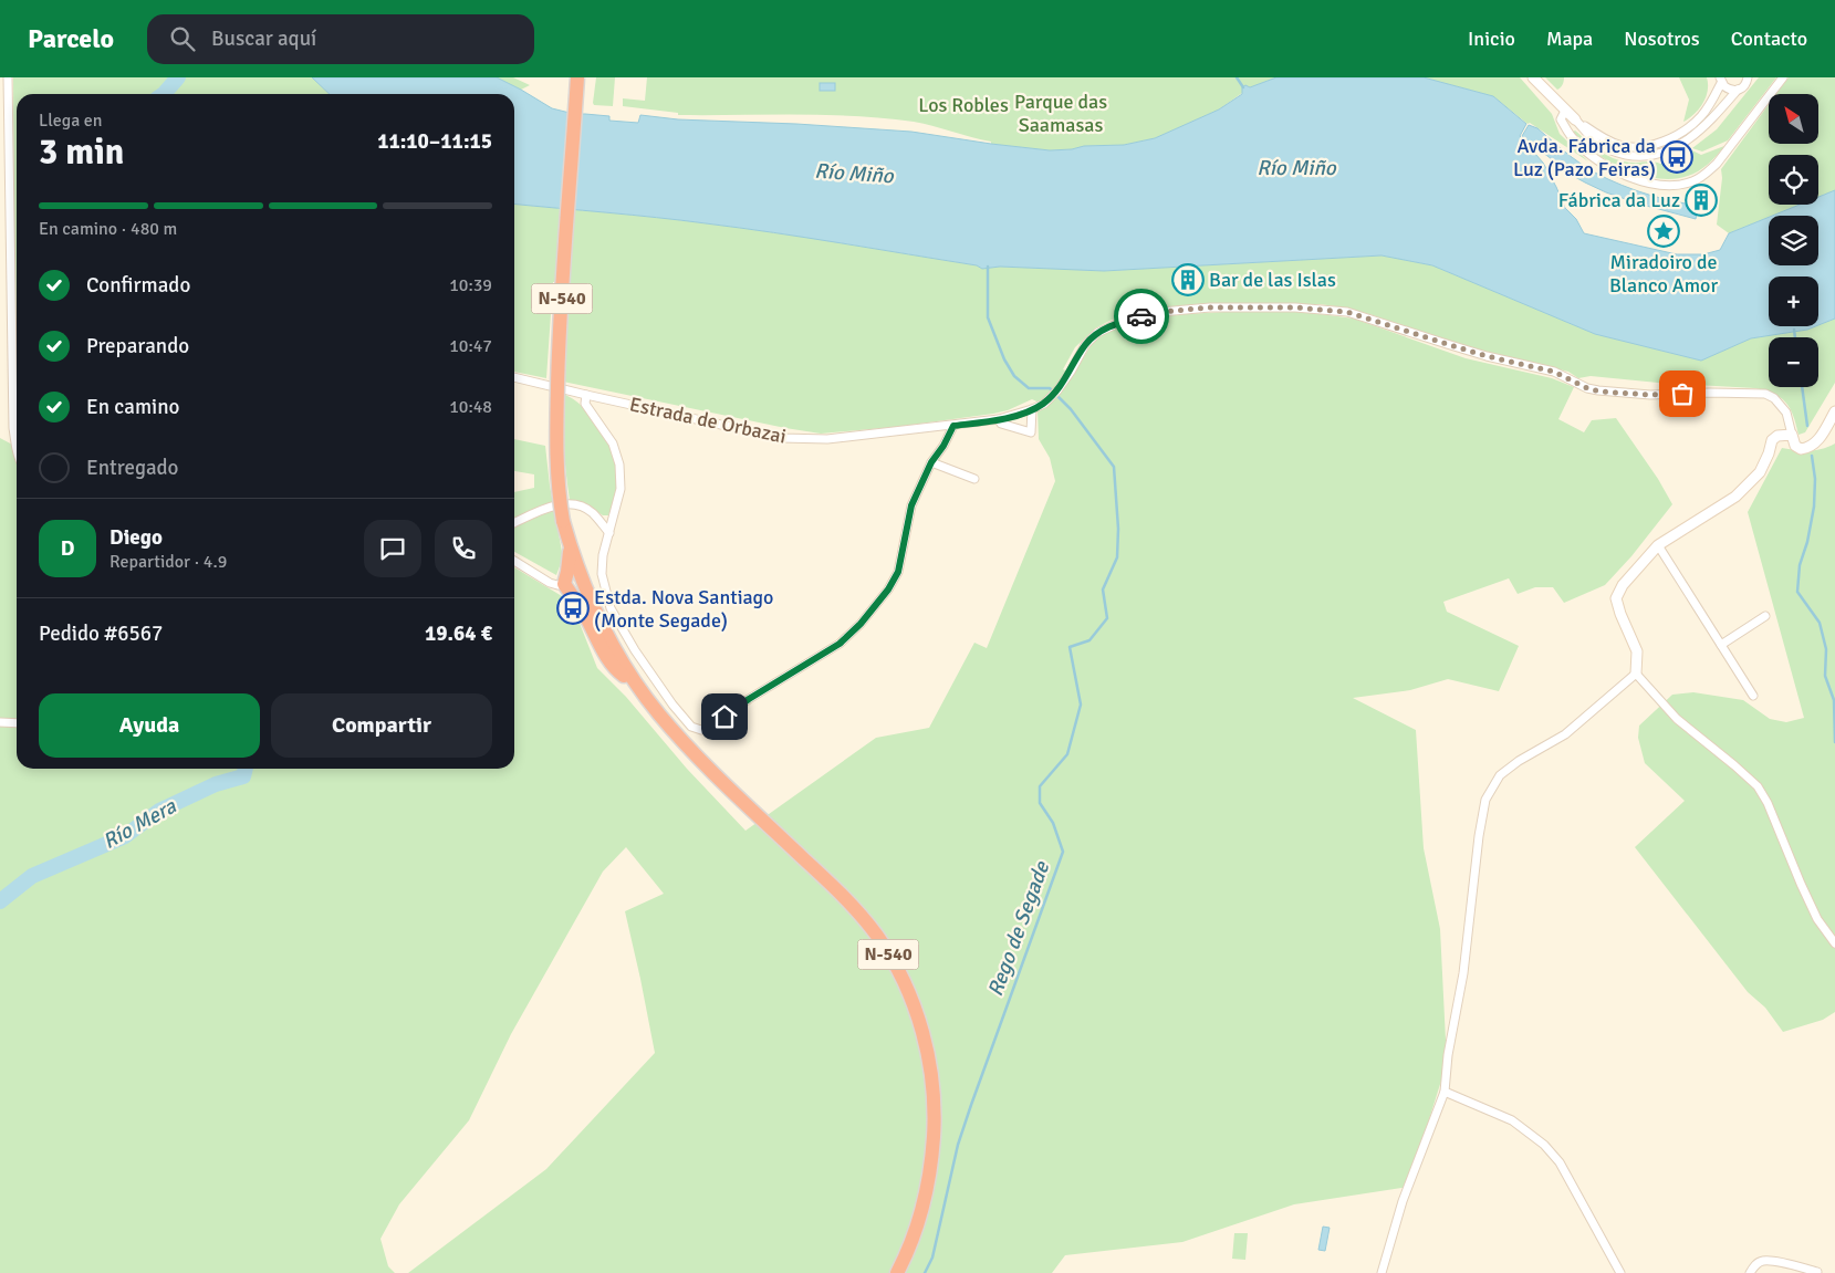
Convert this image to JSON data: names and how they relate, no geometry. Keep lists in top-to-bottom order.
{
  "streets": {
    "highway": ["N-540"],
    "street": ["Estrada de Orbazai"]
  },
  "water": ["Río Miño", "Río Mera", "Rego de Segade"],
  "parks": ["Parque das Saamasas", "Los Robles"],
  "places": {
    "bus stop": ["Avda. Fábrica da Luz (Pazo Feiras)", "Estda. Nova Santiago (Monte Segade)"],
    "building": ["Fábrica da Luz", "Bar de las Islas"],
    "place": ["Miradoiro de Blanco Amor"]
  },
  "north": "top left",
  "page": {
    "header": "Parcelo",
    "search": "Buscar aquí",
    "nav": [
      "Inicio",
      "Mapa",
      "Nosotros",
      "Contacto"
    ],
    "map_buttons": ["+", "−"],
    "heading": ["3 min", "Llega en", "11:10–11:15"],
    "panel": [
      "Diego",
      "Repartidor · 4.9",
      "Pedido #6567",
      "19.64 €"
    ],
    "bar": "En camino · 480 m",
    "list": [
      ["Confirmado", "10:39"],
      ["Preparando", "10:47"],
      ["En camino", "10:48"],
      "Entregado"
    ],
    "round": "D",
    "buttons": ["Ayuda", "Compartir"]
  }
}
